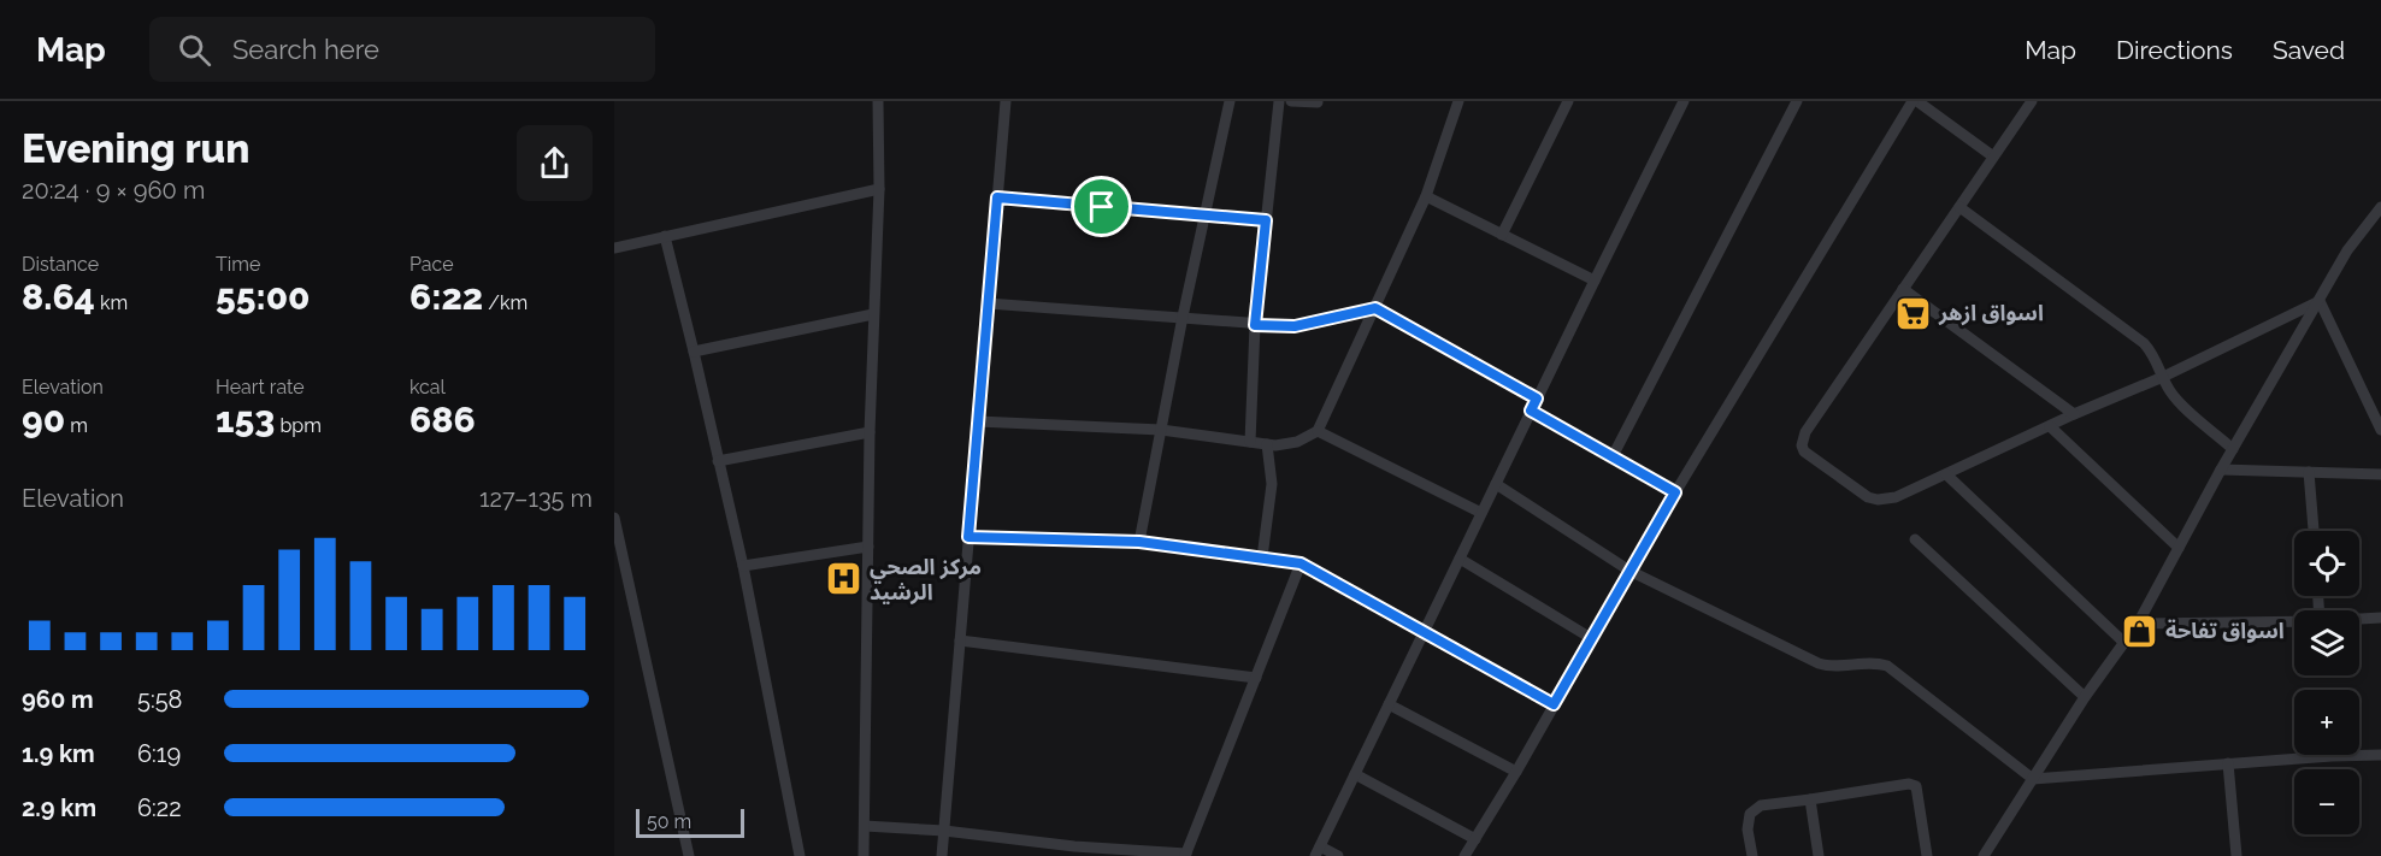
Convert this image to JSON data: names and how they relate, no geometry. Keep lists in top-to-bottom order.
{
  "places": {
    "supermarket": ["اسواق ازهر"],
    "hospital": ["مركز الصحي الرشيد"],
    "shop": ["اسواق تفاحة"]
  },
  "scale_bar": "50 m",
  "page": {
    "header": "Map",
    "search": "Search here",
    "nav": ["Map", "Directions", "Saved"],
    "heading": ["Evening run", "20:24 · 9 × 960 m"],
    "stats": [
      ["Distance", "8.64 km"],
      ["Time", "55:00"],
      ["Pace", "6:22 /km"],
      ["Elevation", "90 m"],
      ["Heart rate", "153 bpm"],
      ["kcal", "686"]
    ],
    "chart": ["Elevation", "127–135 m"],
    "map_buttons": ["+", "−"],
    "list": [
      {
        "name": "960 m",
        "note": "5:58"
      },
      {
        "name": "1.9 km",
        "note": "6:19"
      },
      {
        "name": "2.9 km",
        "note": "6:22"
      }
    ],
    "scale": "50 m"
  }
}
